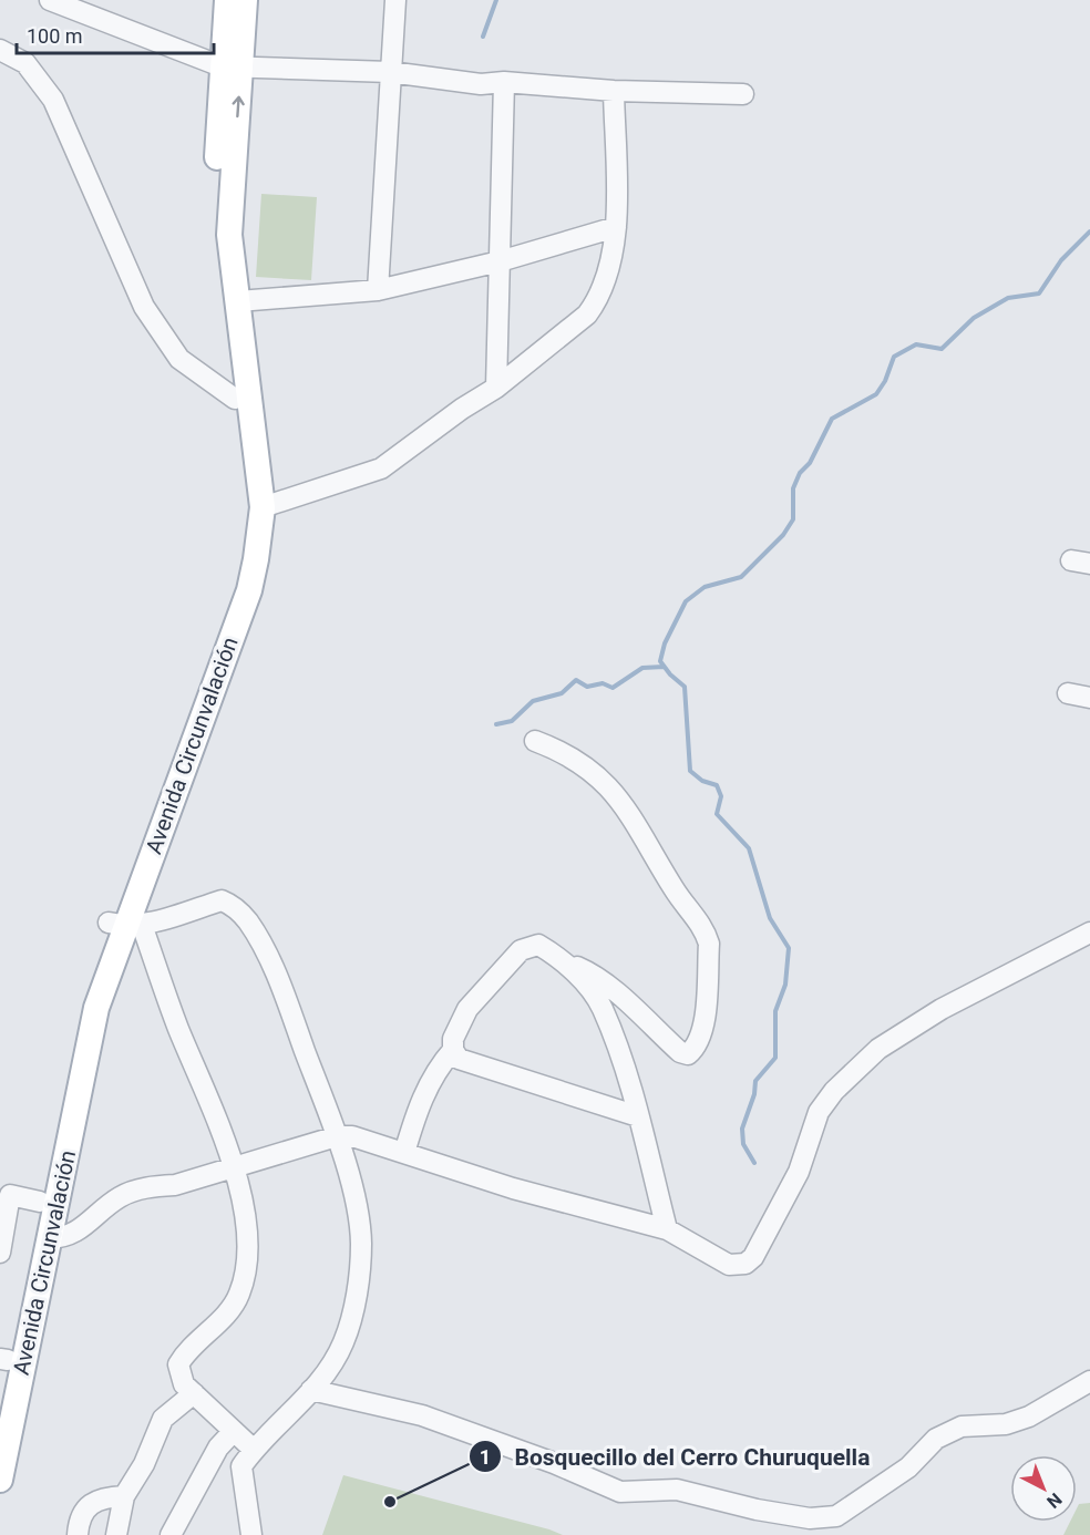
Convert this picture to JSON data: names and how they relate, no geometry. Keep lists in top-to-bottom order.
{
  "streets": {
    "main road": ["Avenida Circunvalación"]
  },
  "places": ["Bosquecillo del Cerro Churuquella"],
  "scale_bar": "100 m",
  "north": "bottom right"
}
